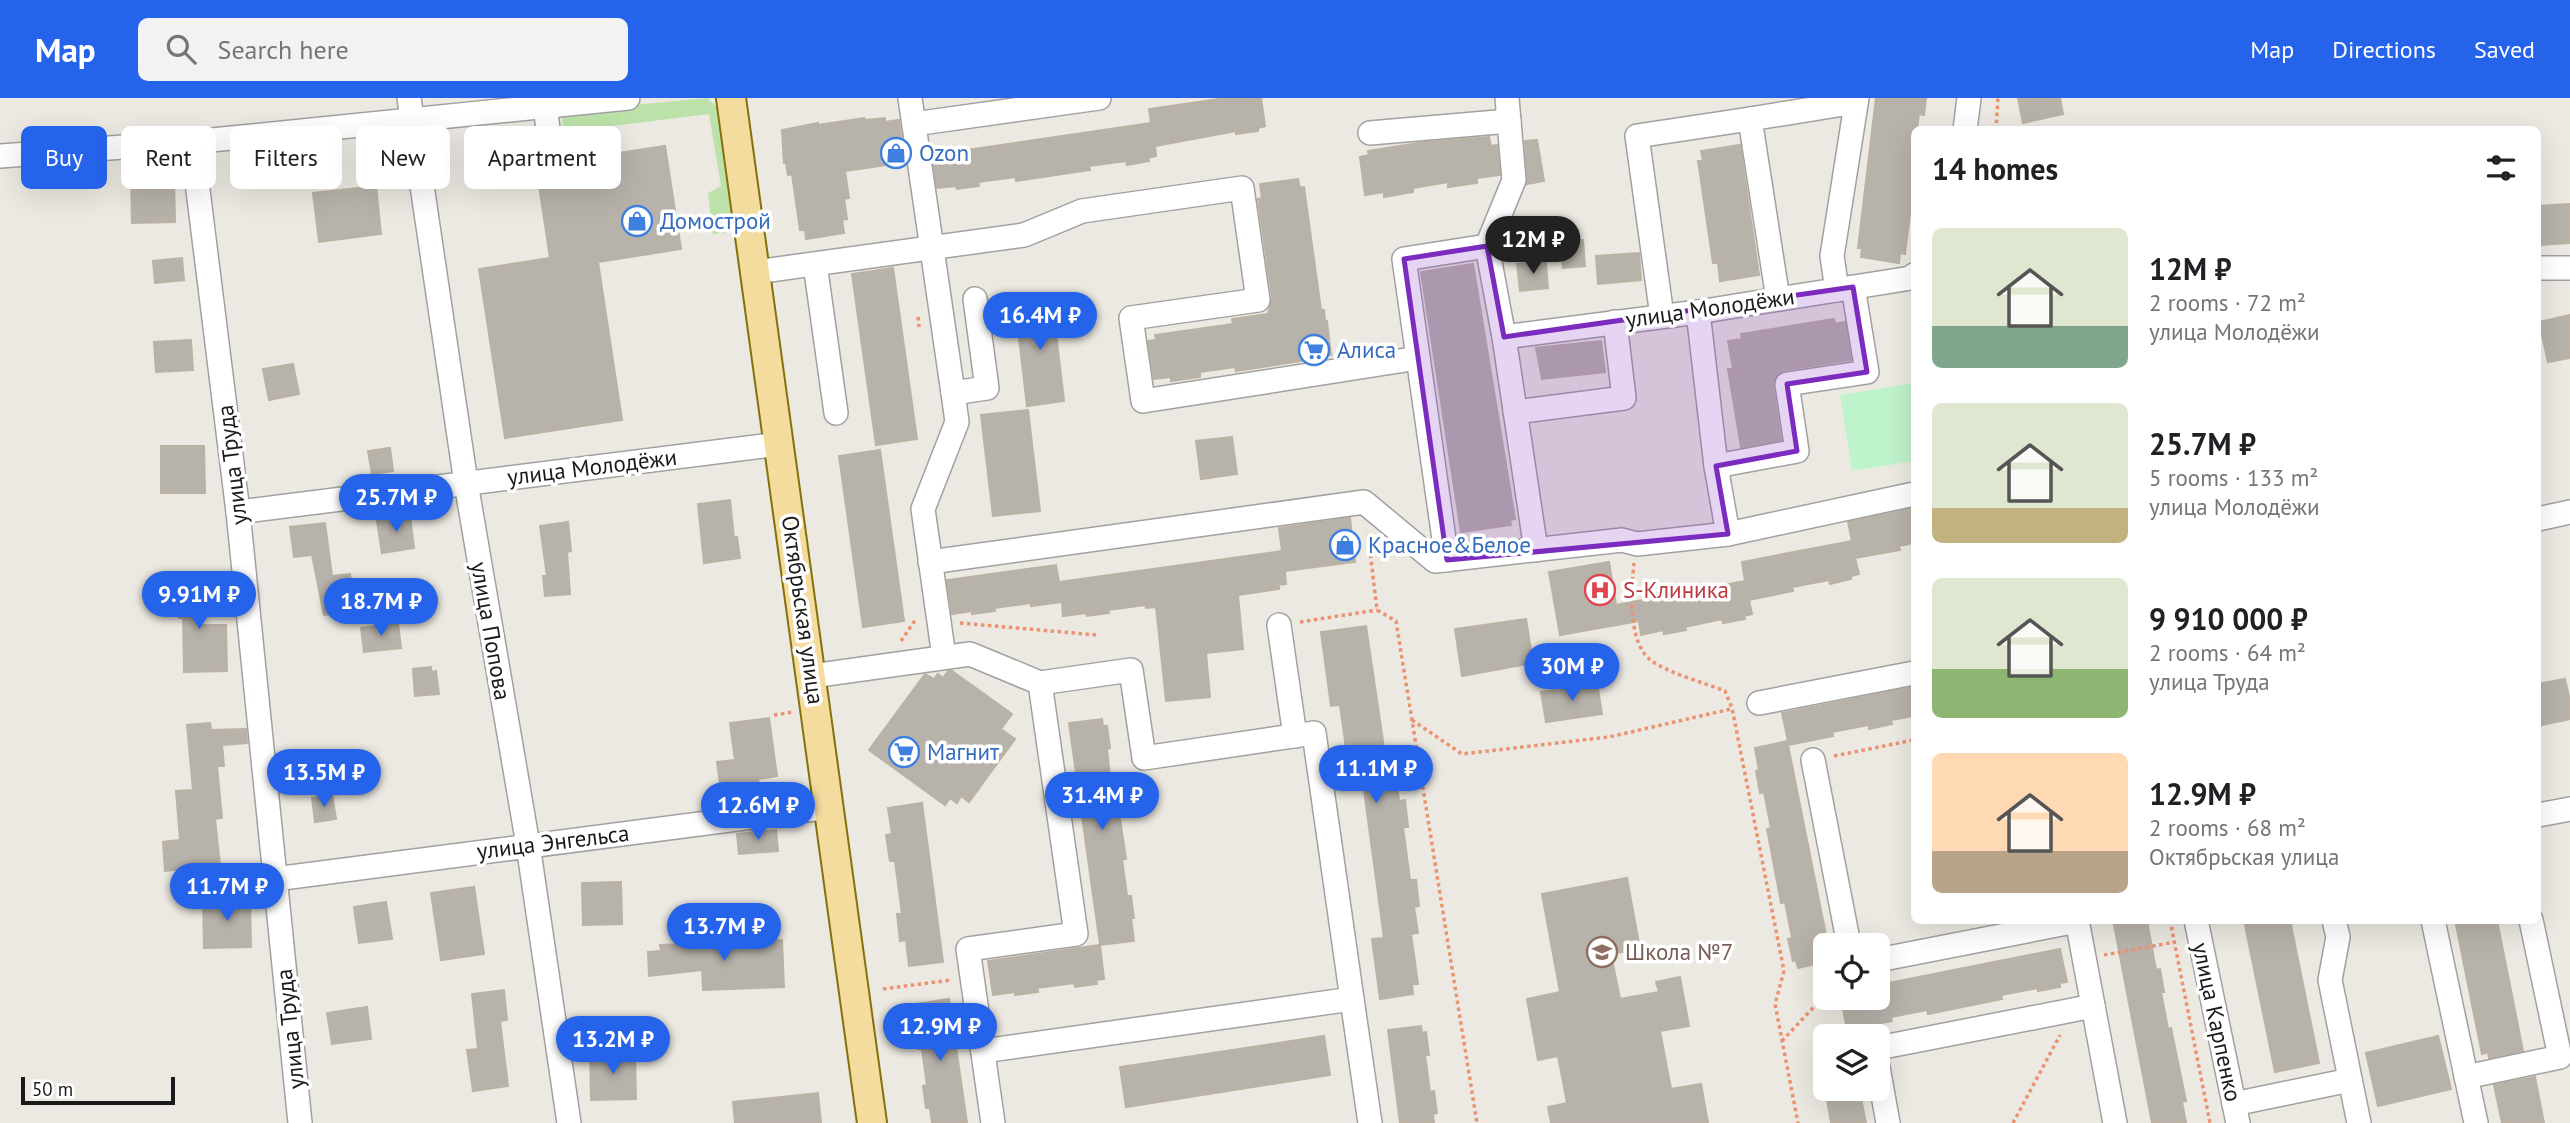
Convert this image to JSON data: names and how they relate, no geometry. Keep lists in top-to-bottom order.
{
  "streets": {
    "main road": ["Октябрьская улица"],
    "street": [
      "улица Молодёжи",
      "улица Труда",
      "улица Попова",
      "улица Энгельса",
      "улица Карпенко"
    ]
  },
  "crossings": [
    ["улица Молодёжи", "улица Труда"],
    ["улица Молодёжи", "Октябрьская улица"],
    ["улица Молодёжи", "улица Попова"],
    ["улица Труда", "улица Энгельса"],
    ["Октябрьская улица", "улица Энгельса"],
    ["улица Попова", "улица Энгельса"]
  ],
  "places": {
    "shop": ["Ozon", "Домострой", "Красное&Белое"],
    "supermarket": ["Алиса", "Магнит"],
    "hospital": ["S-Клиника"],
    "school or university": ["Школа №7"]
  },
  "scale_bar": "50 m",
  "page": {
    "header": "Map",
    "search": "Search here",
    "nav": ["Map", "Directions", "Saved"],
    "chip": [
      "Buy",
      "Rent",
      "Filters",
      "New",
      "Apartment"
    ],
    "heading": "14 homes",
    "list": [
      {
        "name": "12M ₽",
        "note": "2 rooms · 72 m² · улица Молодёжи"
      },
      {
        "name": "25.7M ₽",
        "note": "5 rooms · 133 m² · улица Молодёжи"
      },
      {
        "name": "9 910 000 ₽",
        "note": "2 rooms · 64 m² · улица Труда"
      },
      {
        "name": "12.9M ₽",
        "note": "2 rooms · 68 m² · Октябрьская улица"
      }
    ],
    "price": [
      "12M ₽",
      "16.4M ₽",
      "25.7M ₽",
      "9.91M ₽",
      "18.7M ₽",
      "30M ₽",
      "11.1M ₽",
      "13.5M ₽",
      "31.4M ₽",
      "12.6M ₽",
      "11.7M ₽",
      "13.7M ₽",
      "12.9M ₽",
      "13.2M ₽"
    ],
    "scale": "50 m"
  }
}
